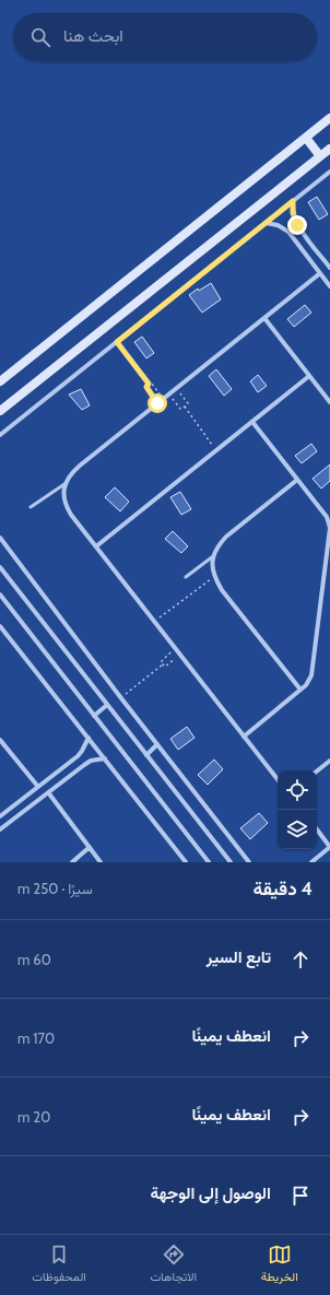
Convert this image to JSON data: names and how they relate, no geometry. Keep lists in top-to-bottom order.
{
  "page": {
    "search": "ابحث هنا",
    "heading": ["4 دقيقة", "سيرًا · 250 m"],
    "list": [
      ["تابع السير", "60 m"],
      ["انعطف يمينًا", "170 m"],
      ["انعطف يمينًا", "20 m"],
      "الوصول إلى الوجهة"
    ],
    "nav": ["الخريطة", "الاتجاهات", "المحفوظات"]
  }
}
